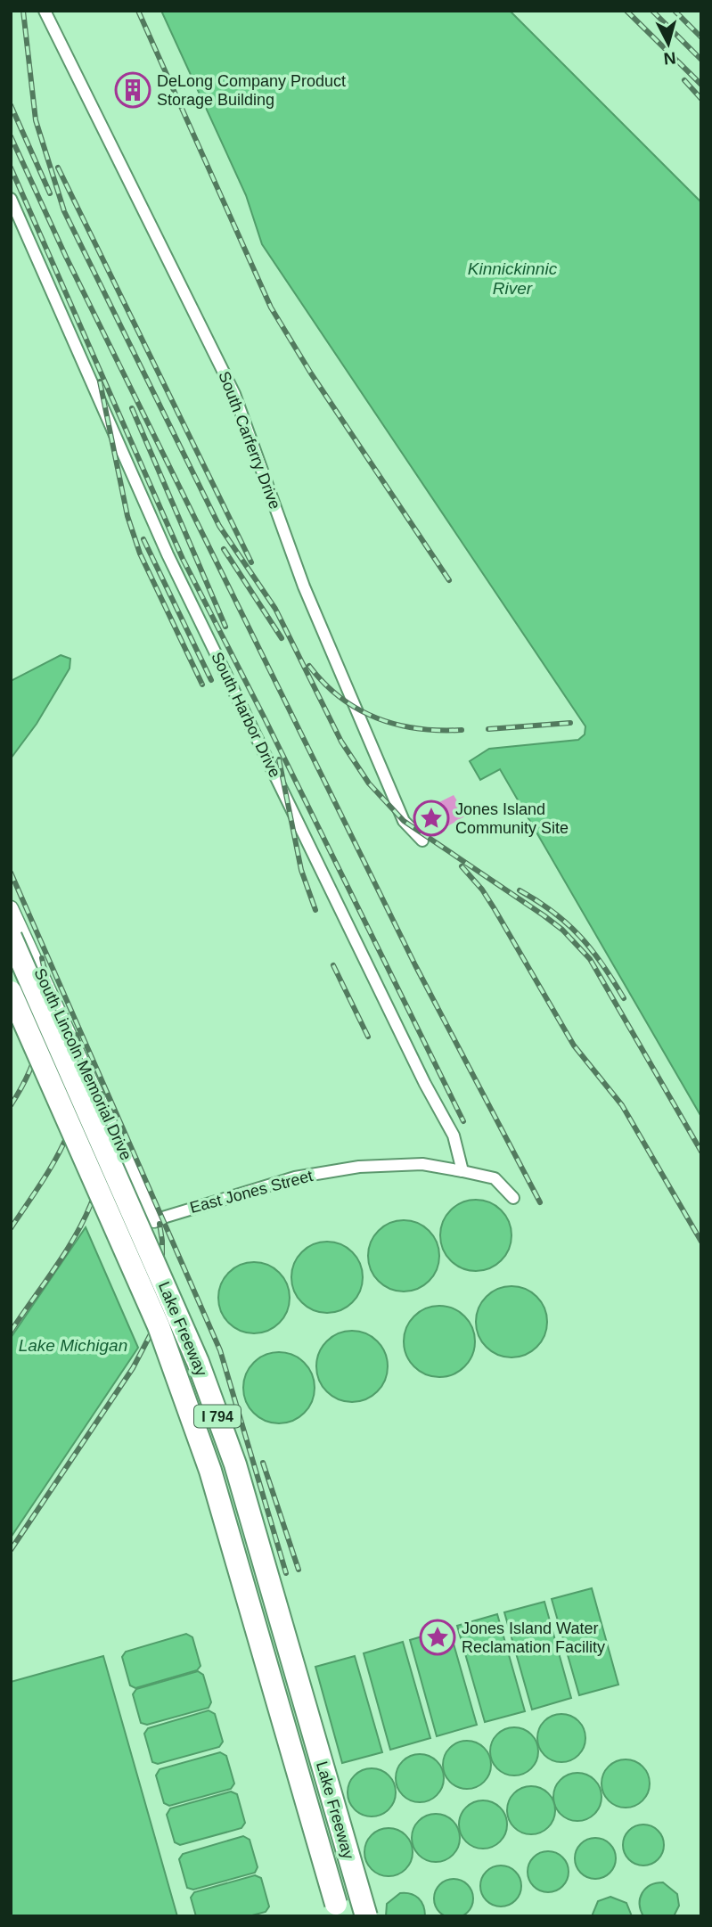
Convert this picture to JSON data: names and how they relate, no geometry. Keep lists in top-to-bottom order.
{
  "streets": {
    "highway": ["Lake Freeway", "I 794"],
    "street": [
      "South Carferry Drive",
      "South Harbor Drive",
      "South Lincoln Memorial Drive",
      "East Jones Street"
    ]
  },
  "crossings": [
    ["South Harbor Drive", "East Jones Street"],
    ["South Lincoln Memorial Drive", "East Jones Street"]
  ],
  "water": ["Kinnickinnic River", "Lake Michigan"],
  "places": {
    "building": ["DeLong Company Product Storage Building"],
    "place": ["Jones Island Community Site", "Jones Island Water Reclamation Facility"]
  },
  "north": "bottom"
}
